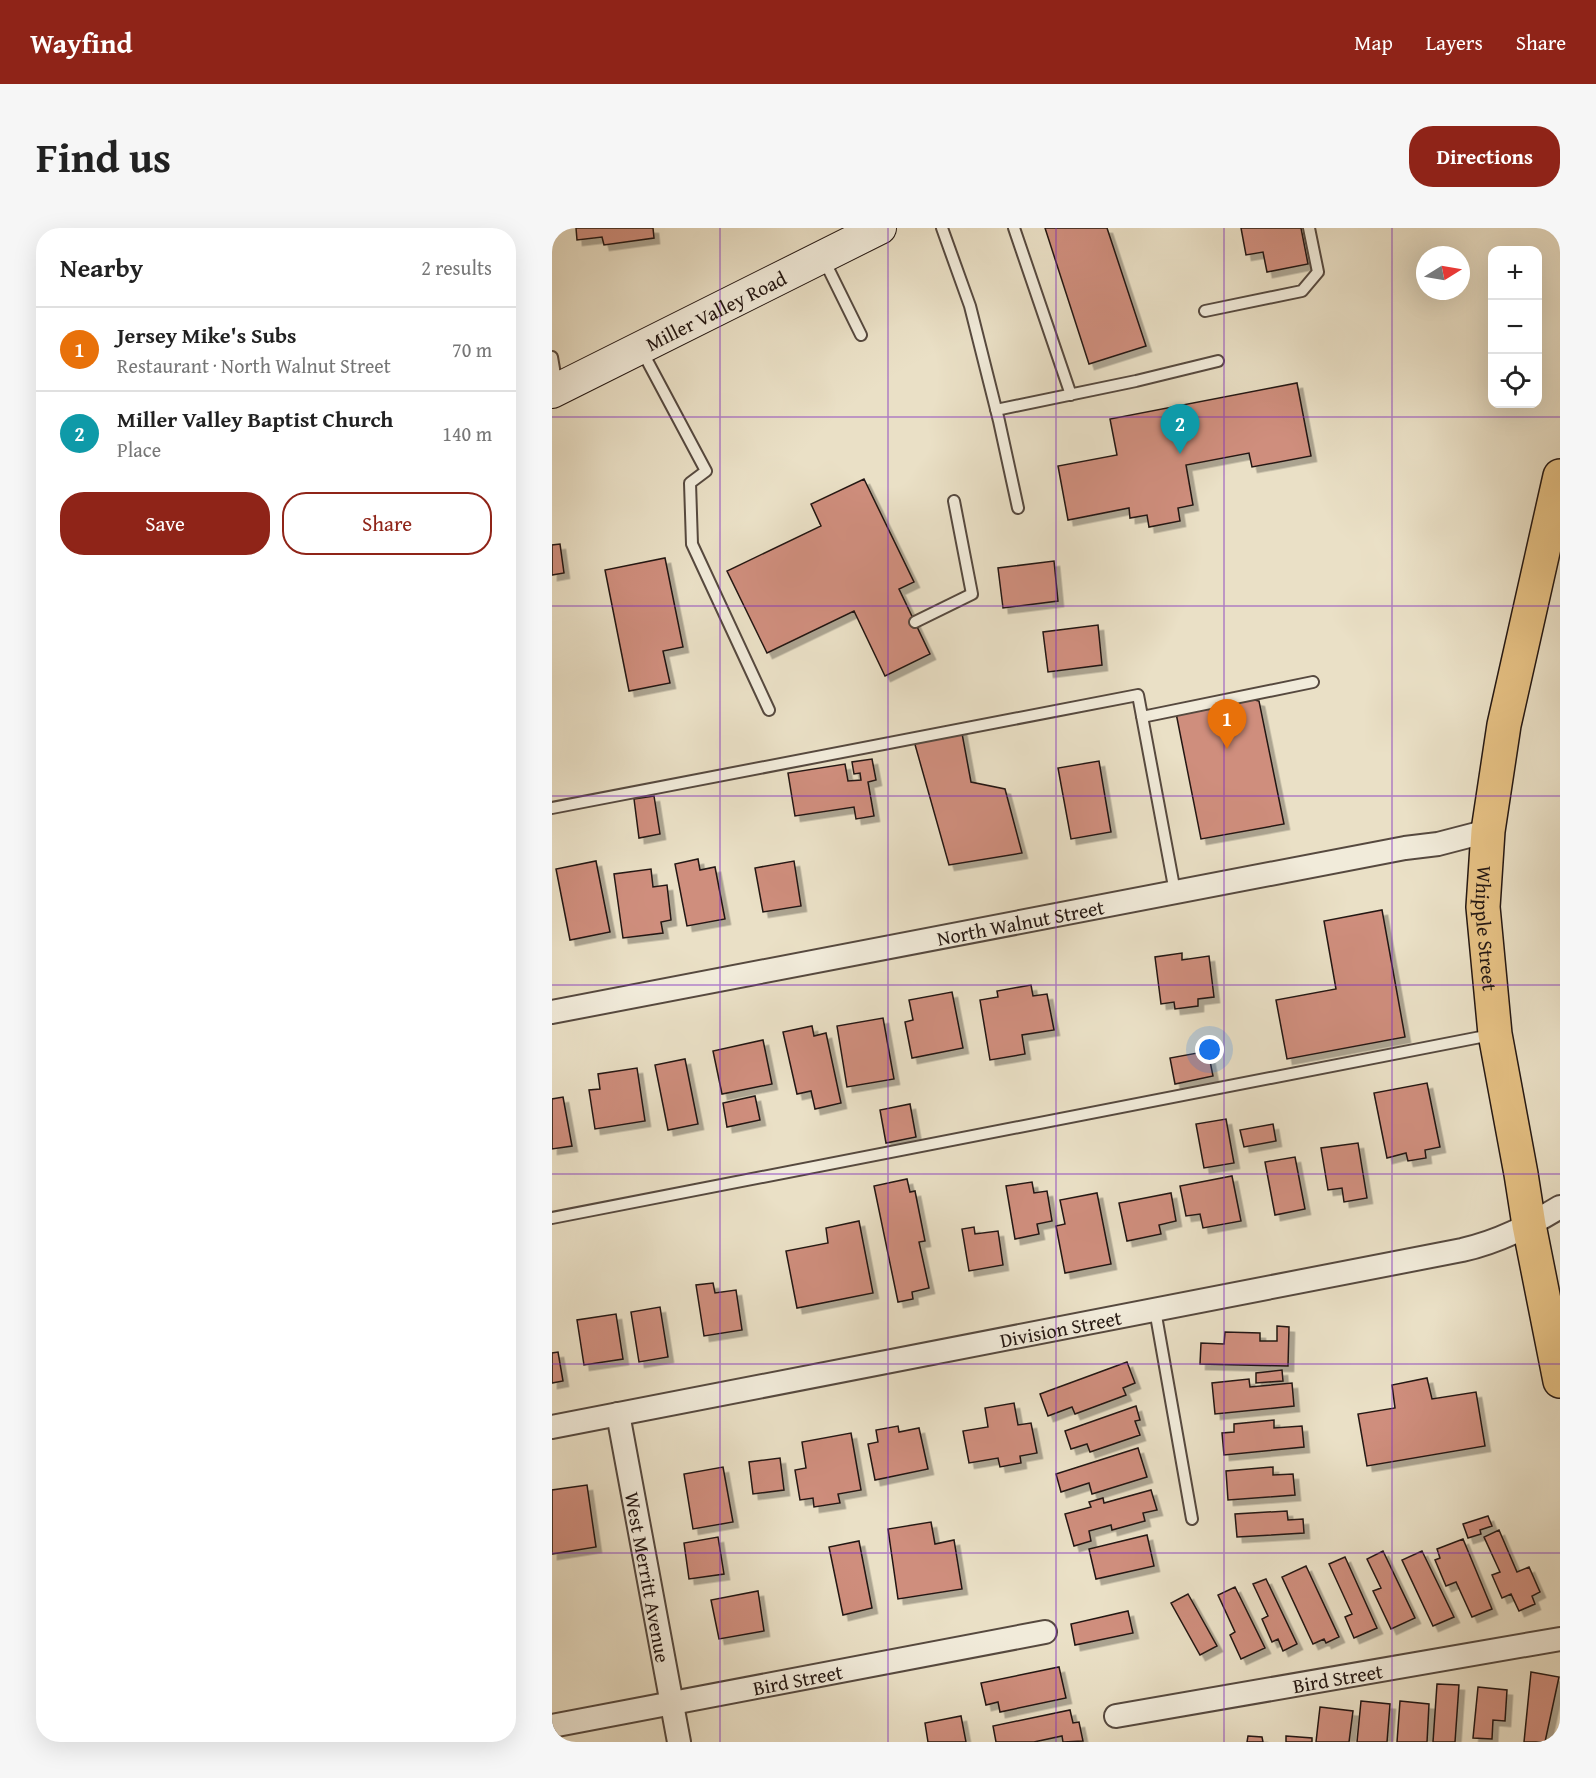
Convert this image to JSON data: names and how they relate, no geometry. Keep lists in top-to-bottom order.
{
  "streets": {
    "main road": ["Miller Valley Road", "Whipple Street"],
    "street": [
      "North Walnut Street",
      "Division Street",
      "West Merritt Avenue",
      "Bird Street"
    ]
  },
  "crossings": [
    ["North Walnut Street", "Whipple Street"],
    ["Whipple Street", "Division Street"],
    ["Division Street", "West Merritt Avenue"],
    ["West Merritt Avenue", "Bird Street"]
  ],
  "north": "right",
  "page": {
    "header": "Wayfind",
    "nav": ["Map", "Layers", "Share"],
    "title": "Find us",
    "buttons": [
      "Directions",
      ["Save", "Share"]
    ],
    "heading": ["Nearby", "2 results"],
    "map_buttons": ["+", "−"],
    "list": [
      {
        "mark": "1",
        "name": "Jersey Mike's Subs",
        "note": "Restaurant · North Walnut Street",
        "value": "70 m"
      },
      {
        "mark": "2",
        "name": "Miller Valley Baptist Church",
        "note": "Place",
        "value": "140 m"
      }
    ],
    "pins": ["2", "1"]
  }
}
